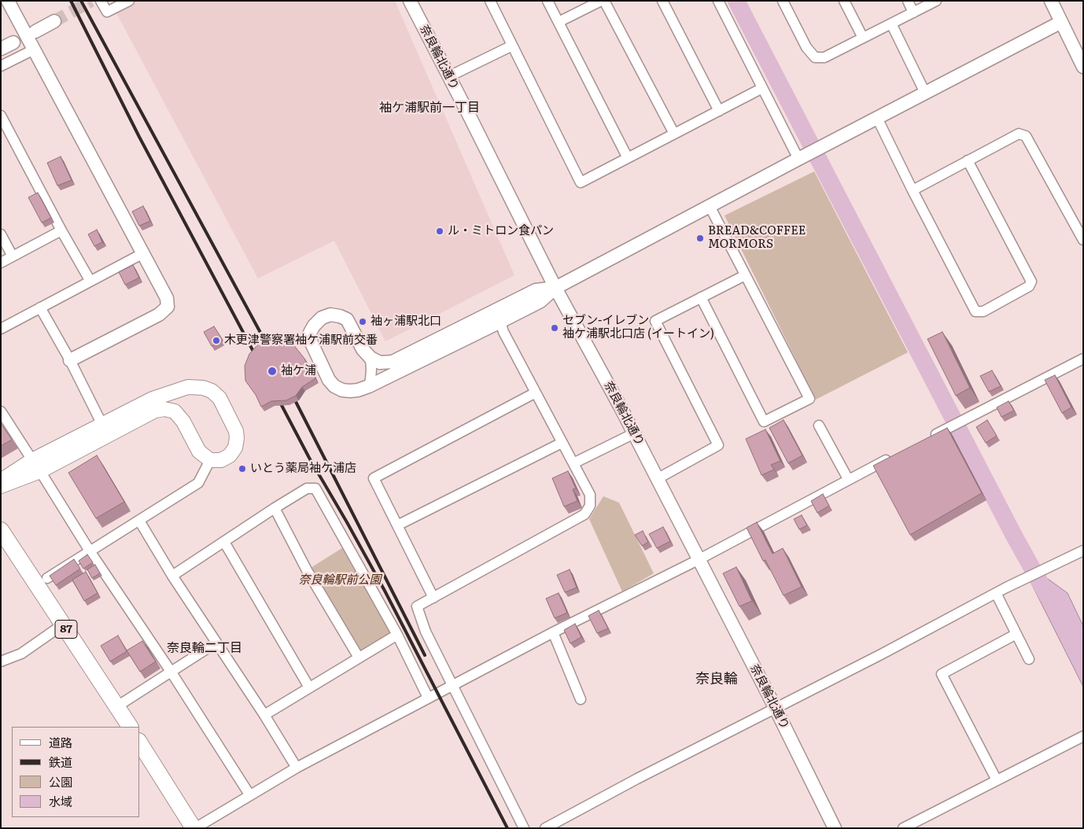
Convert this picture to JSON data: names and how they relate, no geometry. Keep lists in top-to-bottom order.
{
  "streets": {
    "main road": ["87"],
    "street": ["奈良輪北通り"]
  },
  "districts": ["袖ケ浦駅前一丁目", "奈良輪二丁目", "奈良輪"],
  "parks": ["奈良輪駅前公園"],
  "places": [
    "ル・ミトロン食パン",
    "BREAD&COFFEE MORMORS",
    "袖ヶ浦駅北口",
    "セブン-イレブン 袖ケ浦駅北口店 (イートイン)",
    "木更津警察署袖ケ浦駅前交番",
    "袖ケ浦",
    "いとう薬局袖ケ浦店"
  ],
  "legend": [
    "道路",
    "鉄道",
    "公園",
    "水域"
  ]
}
